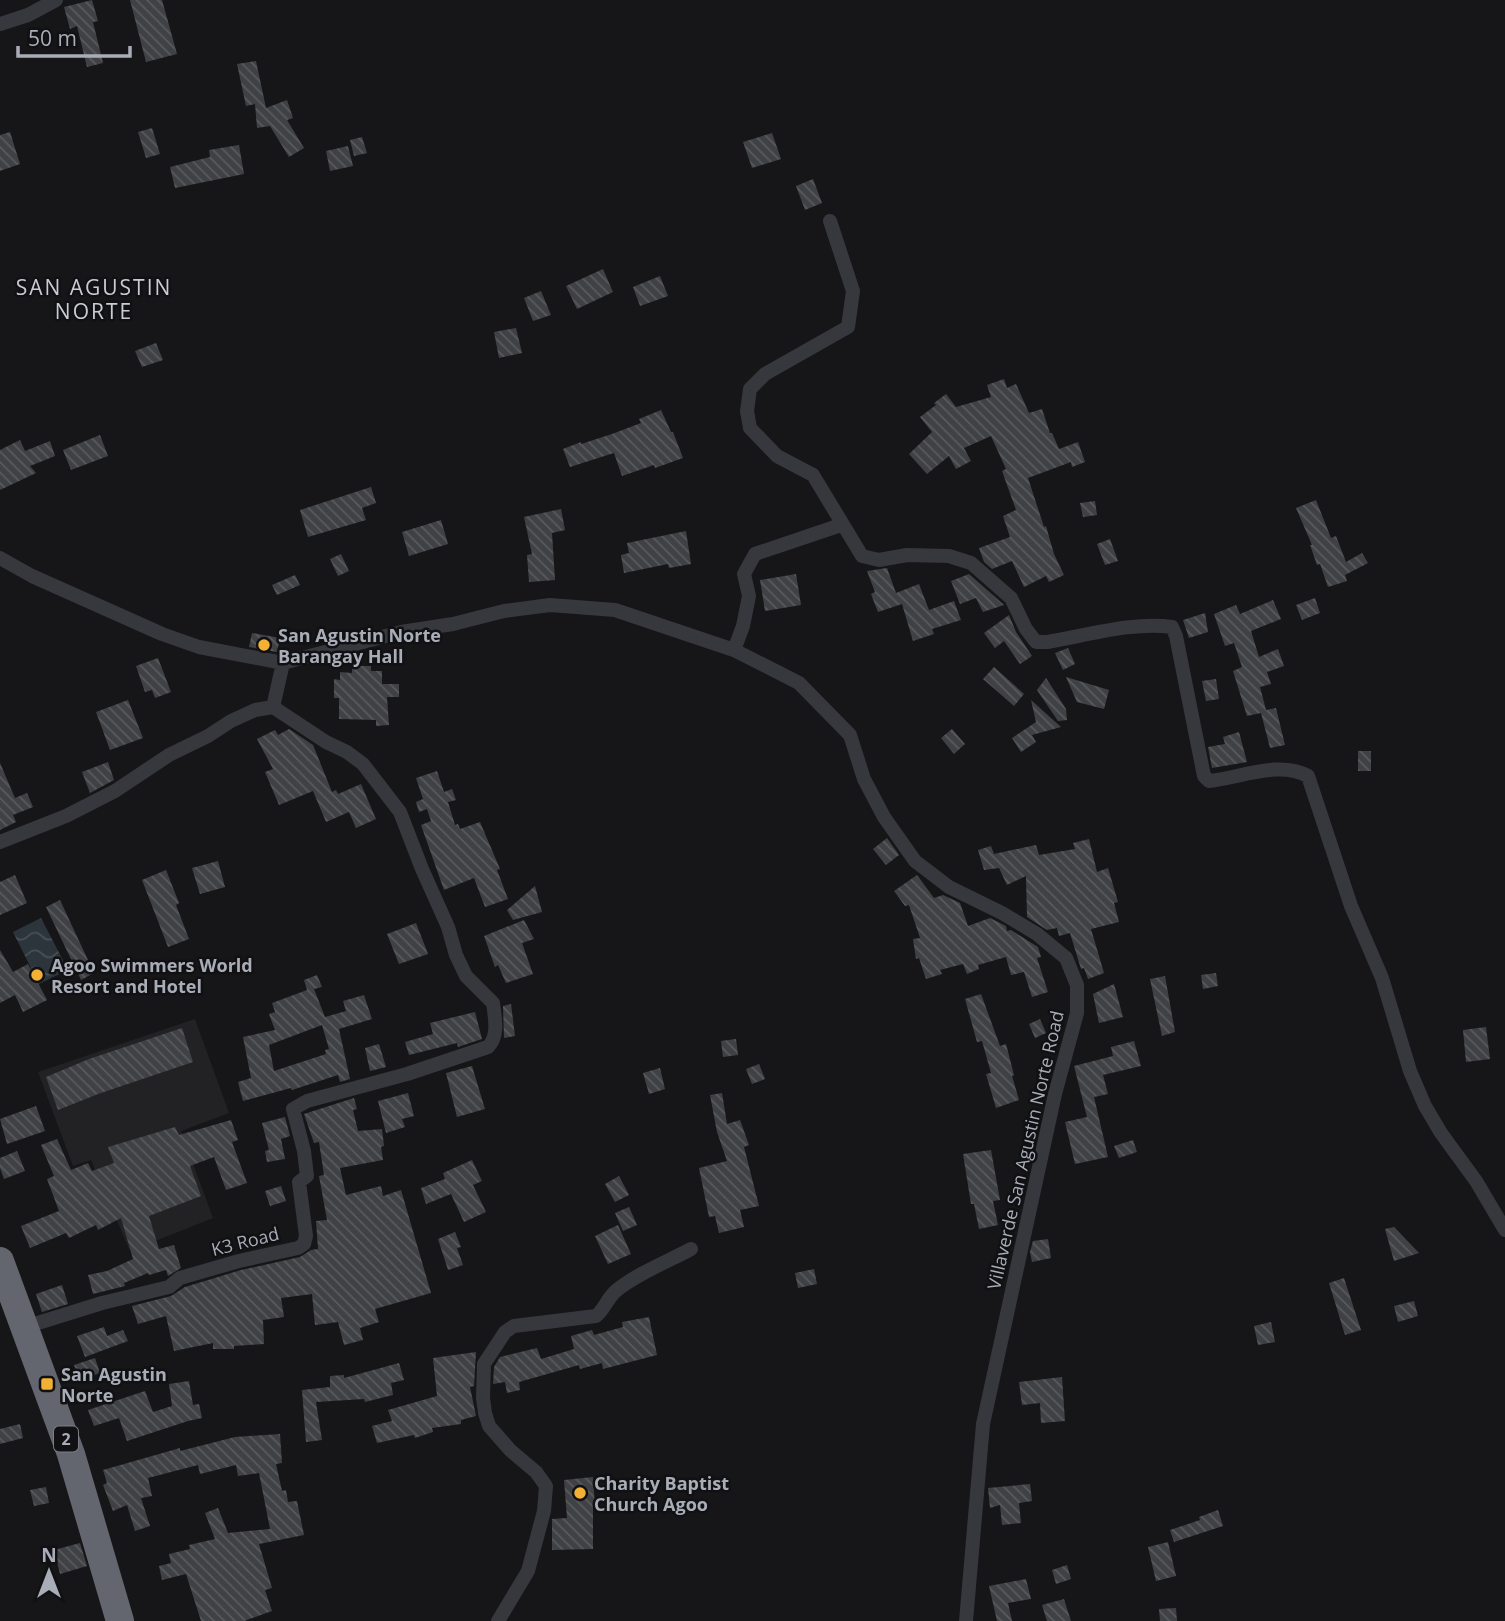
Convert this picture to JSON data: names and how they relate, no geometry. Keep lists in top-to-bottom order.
{
  "streets": {
    "highway": ["2"],
    "street": ["Villaverde San Agustin Norte Road", "K3 Road"]
  },
  "crossings": [
    ["K3 Road", "2"]
  ],
  "districts": ["SAN AGUSTIN NORTE"],
  "places": {
    "other": ["San Agustin Norte Barangay Hall", "Agoo Swimmers World Resort and Hotel", "Charity Baptist Church Agoo"],
    "transit": ["San Agustin Norte"]
  },
  "scale_bar": "50 m",
  "north": "top"
}
